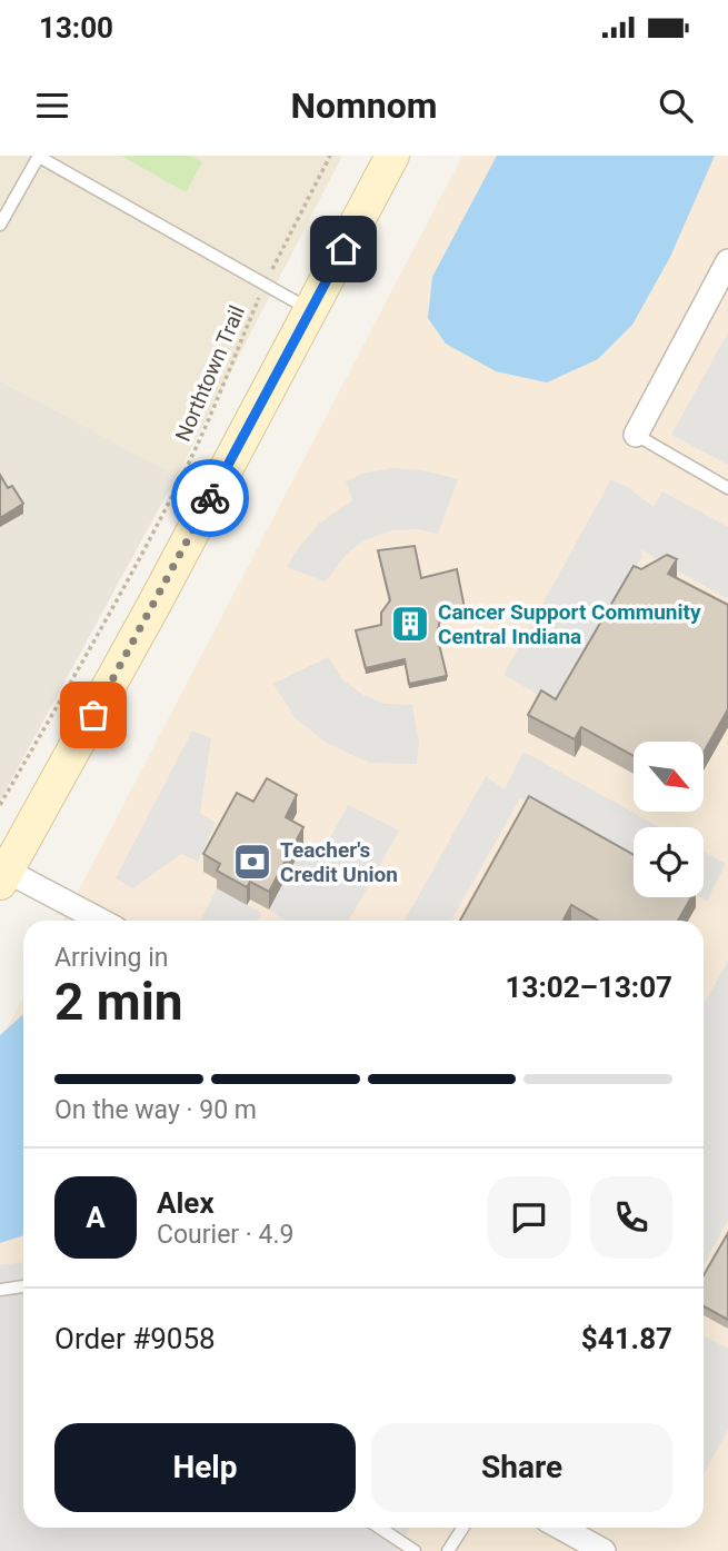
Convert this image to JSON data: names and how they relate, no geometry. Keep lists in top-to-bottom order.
{
  "streets": {
    "path": ["Northtown Trail"]
  },
  "places": {
    "building": ["Cancer Support Community Central Indiana"],
    "bank": ["Teacher's Credit Union"]
  },
  "north": "bottom right",
  "page": {
    "status": "13:00",
    "header": "Nomnom",
    "heading": ["2 min", "Arriving in", "13:02–13:07"],
    "panel": [
      "Alex",
      "Courier · 4.9",
      "Order #9058",
      "$41.87"
    ],
    "bar": "On the way · 90 m",
    "round": "A",
    "buttons": ["Help", "Share"]
  }
}
